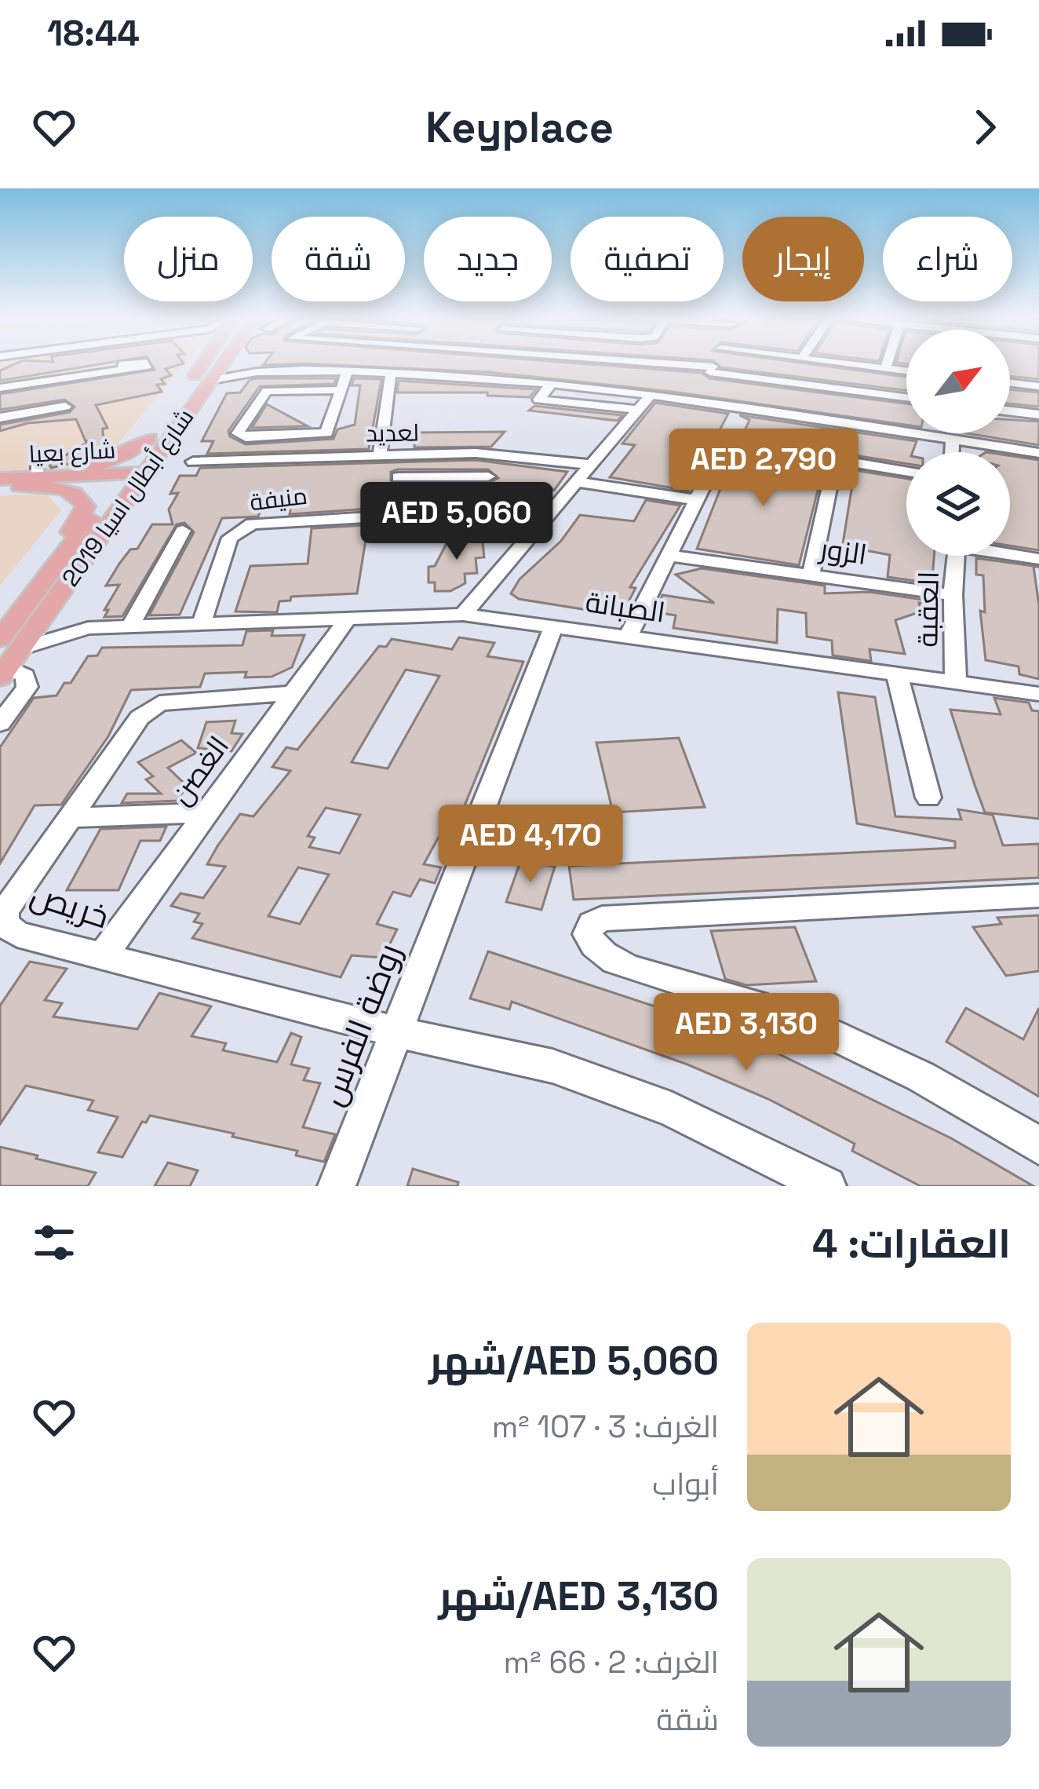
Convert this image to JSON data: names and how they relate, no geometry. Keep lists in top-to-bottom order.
{
  "streets": {
    "main road": ["شارع بعيا", "شارع أبطال اسيا 2019"],
    "street": [
      "لعديد",
      "منيفة",
      "الزور",
      "الصبانة",
      "العقبة",
      "الغصن",
      "خريص",
      "روضة الفرس"
    ]
  },
  "crossings": [
    ["شارع بعيا", "شارع أبطال اسيا 2019"],
    ["شارع أبطال اسيا 2019", "الصبانة"],
    ["منيفة", "الصبانة"],
    ["الزور", "العقبة"],
    ["الصبانة", "العقبة"],
    ["الصبانة", "الغصن"],
    ["الصبانة", "روضة الفرس"],
    ["الغصن", "خريص"],
    ["خريص", "روضة الفرس"]
  ],
  "north": "top right",
  "page": {
    "status": "18:44",
    "header": "Keyplace",
    "chip": [
      "شراء",
      "إيجار",
      "تصفية",
      "جديد",
      "شقة",
      "منزل"
    ],
    "price": [
      "AED 2,790",
      "AED 5,060",
      "AED 4,170",
      "AED 3,130"
    ],
    "heading": "العقارات: 4",
    "list": [
      {
        "name": "AED 5,060/شهر",
        "note": "الغرف: 3 · 107 m² · أبواب"
      },
      {
        "name": "AED 3,130/شهر",
        "note": "الغرف: 2 · 66 m² · شقة"
      }
    ]
  }
}
